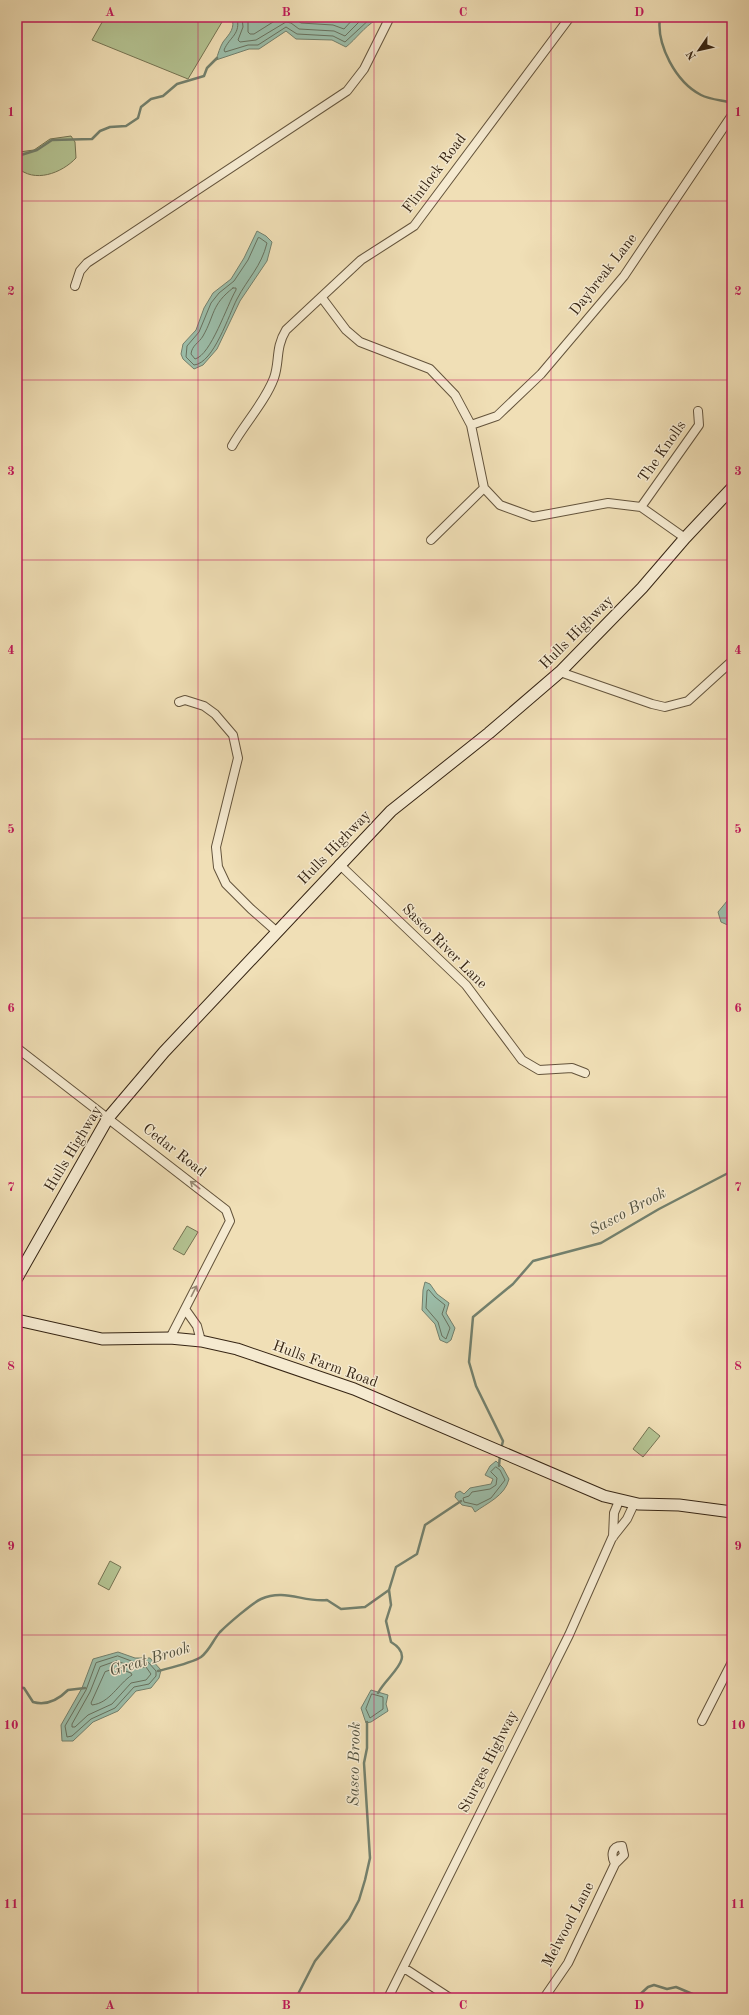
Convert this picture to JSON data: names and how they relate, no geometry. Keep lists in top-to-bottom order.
{
  "streets": {
    "street": [
      "Flintlock Road",
      "Daybreak Lane",
      "The Knolls",
      "Hulls Highway",
      "Sasco River Lane",
      "Cedar Road",
      "Hulls Farm Road",
      "Sturges Highway",
      "Melwood Lane"
    ]
  },
  "crossings": [
    ["Hulls Highway", "Sasco River Lane"],
    ["Hulls Highway", "Cedar Road"],
    ["Cedar Road", "Hulls Farm Road"],
    ["Hulls Farm Road", "Sturges Highway"]
  ],
  "water": ["Sasco Brook", "Great Brook"],
  "north": "bottom left",
  "grid": {
    "columns": [
      "A",
      "B",
      "C",
      "D"
    ],
    "rows": [
      "1",
      "2",
      "3",
      "4",
      "5",
      "6",
      "7",
      "8",
      "9",
      "10",
      "11"
    ]
  }
}
